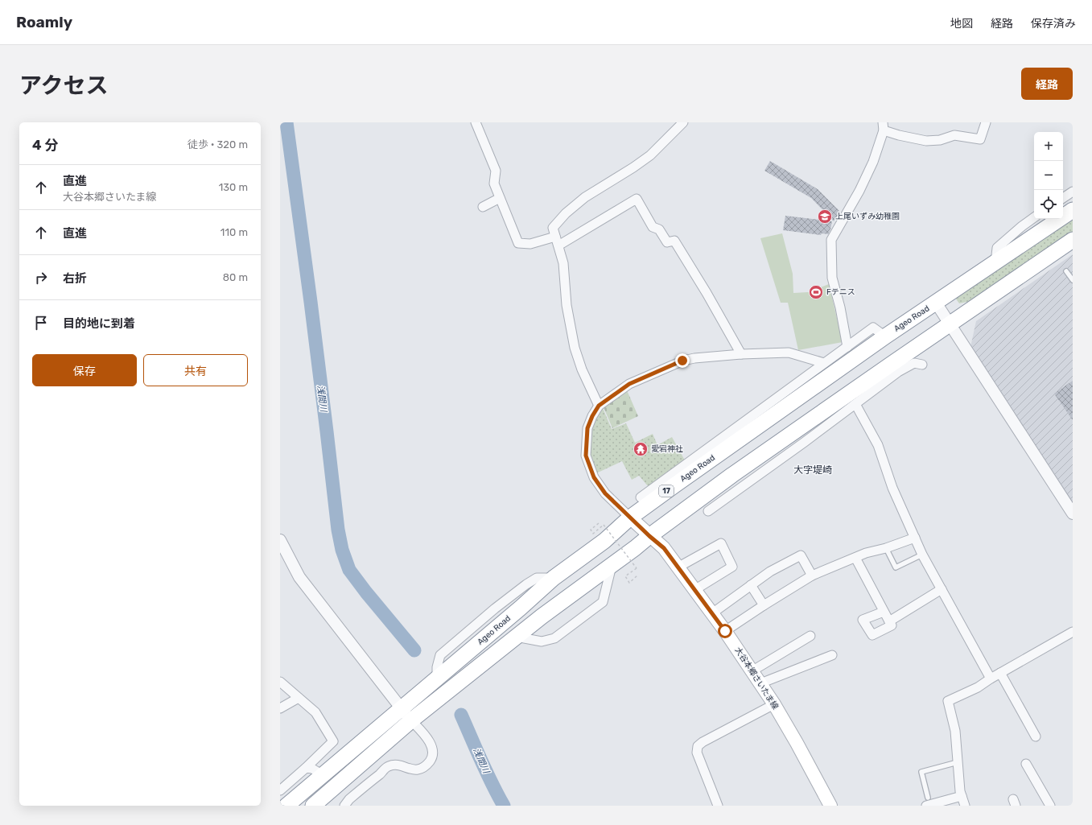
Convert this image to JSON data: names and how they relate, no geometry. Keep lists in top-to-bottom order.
{
  "streets": {
    "highway": ["Ageo Road", "17"],
    "main road": ["大谷本郷さいたま線"]
  },
  "crossings": [
    ["Ageo Road", "大谷本郷さいたま線"]
  ],
  "districts": ["大字堤崎"],
  "water": ["浅間川"],
  "places": {
    "school or university": ["上尾いずみ幼稚園"],
    "sports": ["Fテニス"],
    "temple": ["愛宕神社"]
  },
  "page": {
    "header": "Roamly",
    "nav": ["地図", "経路", "保存済み"],
    "title": "アクセス",
    "buttons": [
      "経路",
      ["保存", "共有"]
    ],
    "heading": ["4 分", "徒歩 · 320 m"],
    "map_buttons": ["+", "−"],
    "list": [
      ["直進", "大谷本郷さいたま線", "130 m"],
      ["直進", "110 m"],
      ["右折", "80 m"],
      "目的地に到着"
    ]
  }
}
